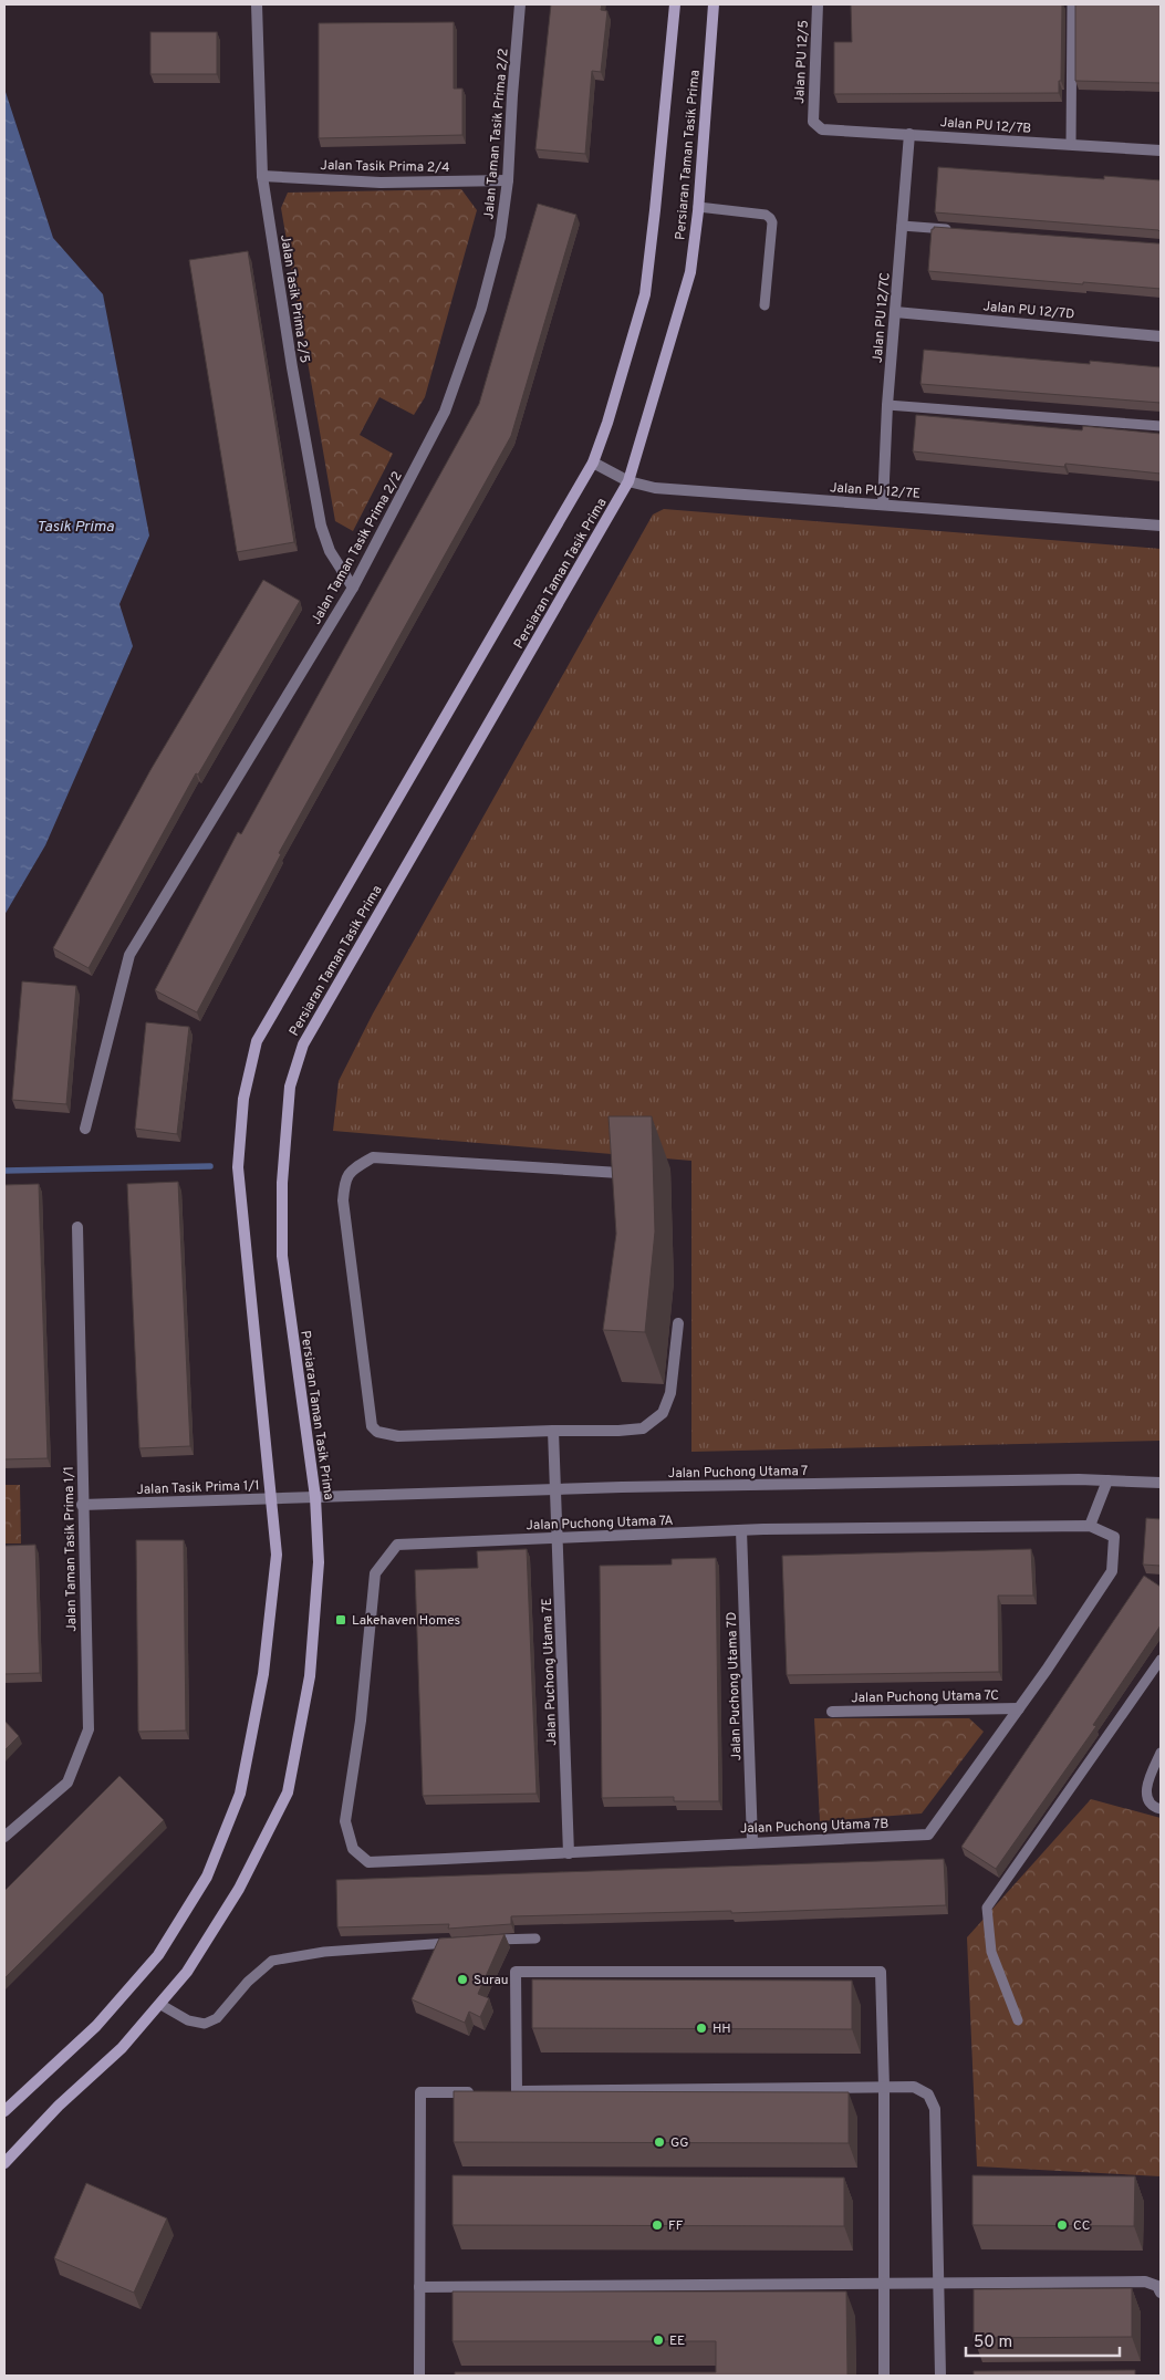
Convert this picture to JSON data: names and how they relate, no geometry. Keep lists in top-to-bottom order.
{
  "streets": {
    "main road": ["Persiaran Taman Tasik Prima"],
    "street": [
      "Jalan PU 12/5",
      "Jalan PU 12/7B",
      "Jalan Taman Tasik Prima 2/2",
      "Jalan Tasik Prima 2/4",
      "Jalan Tasik Prima 2/5",
      "Jalan PU 12/7D",
      "Jalan PU 12/7C",
      "Jalan PU 12/7E",
      "Jalan Puchong Utama 7",
      "Jalan Tasik Prima 1/1",
      "Jalan Puchong Utama 7A",
      "Jalan Taman Tasik Prima 1/1",
      "Jalan Puchong Utama 7E",
      "Jalan Puchong Utama 7D",
      "Jalan Puchong Utama 7C",
      "Jalan Puchong Utama 7B"
    ]
  },
  "crossings": [
    ["Jalan PU 12/5", "Jalan PU 12/7B"],
    ["Jalan PU 12/7B", "Jalan PU 12/7C"],
    ["Jalan Taman Tasik Prima 2/2", "Jalan Tasik Prima 2/4"],
    ["Jalan Taman Tasik Prima 2/2", "Jalan Tasik Prima 2/5"],
    ["Persiaran Taman Tasik Prima", "Jalan PU 12/7E"],
    ["Persiaran Taman Tasik Prima", "Jalan Puchong Utama 7"],
    ["Persiaran Taman Tasik Prima", "Jalan Tasik Prima 1/1"],
    ["Jalan Tasik Prima 2/4", "Jalan Tasik Prima 2/5"],
    ["Jalan PU 12/7D", "Jalan PU 12/7C"],
    ["Jalan PU 12/7C", "Jalan PU 12/7E"],
    ["Jalan Puchong Utama 7", "Jalan Tasik Prima 1/1"],
    ["Jalan Puchong Utama 7", "Jalan Puchong Utama 7E"],
    ["Jalan Tasik Prima 1/1", "Jalan Taman Tasik Prima 1/1"],
    ["Jalan Puchong Utama 7A", "Jalan Puchong Utama 7E"],
    ["Jalan Puchong Utama 7A", "Jalan Puchong Utama 7D"],
    ["Jalan Puchong Utama 7A", "Jalan Puchong Utama 7B"],
    ["Jalan Puchong Utama 7E", "Jalan Puchong Utama 7B"],
    ["Jalan Puchong Utama 7D", "Jalan Puchong Utama 7B"],
    ["Jalan Puchong Utama 7C", "Jalan Puchong Utama 7B"]
  ],
  "water": ["Tasik Prima"],
  "places": {
    "transit": ["Lakehaven Homes"],
    "other": [
      "Surau",
      "HH",
      "GG",
      "FF",
      "CC",
      "EE"
    ]
  },
  "scale_bar": "50 m"
}
